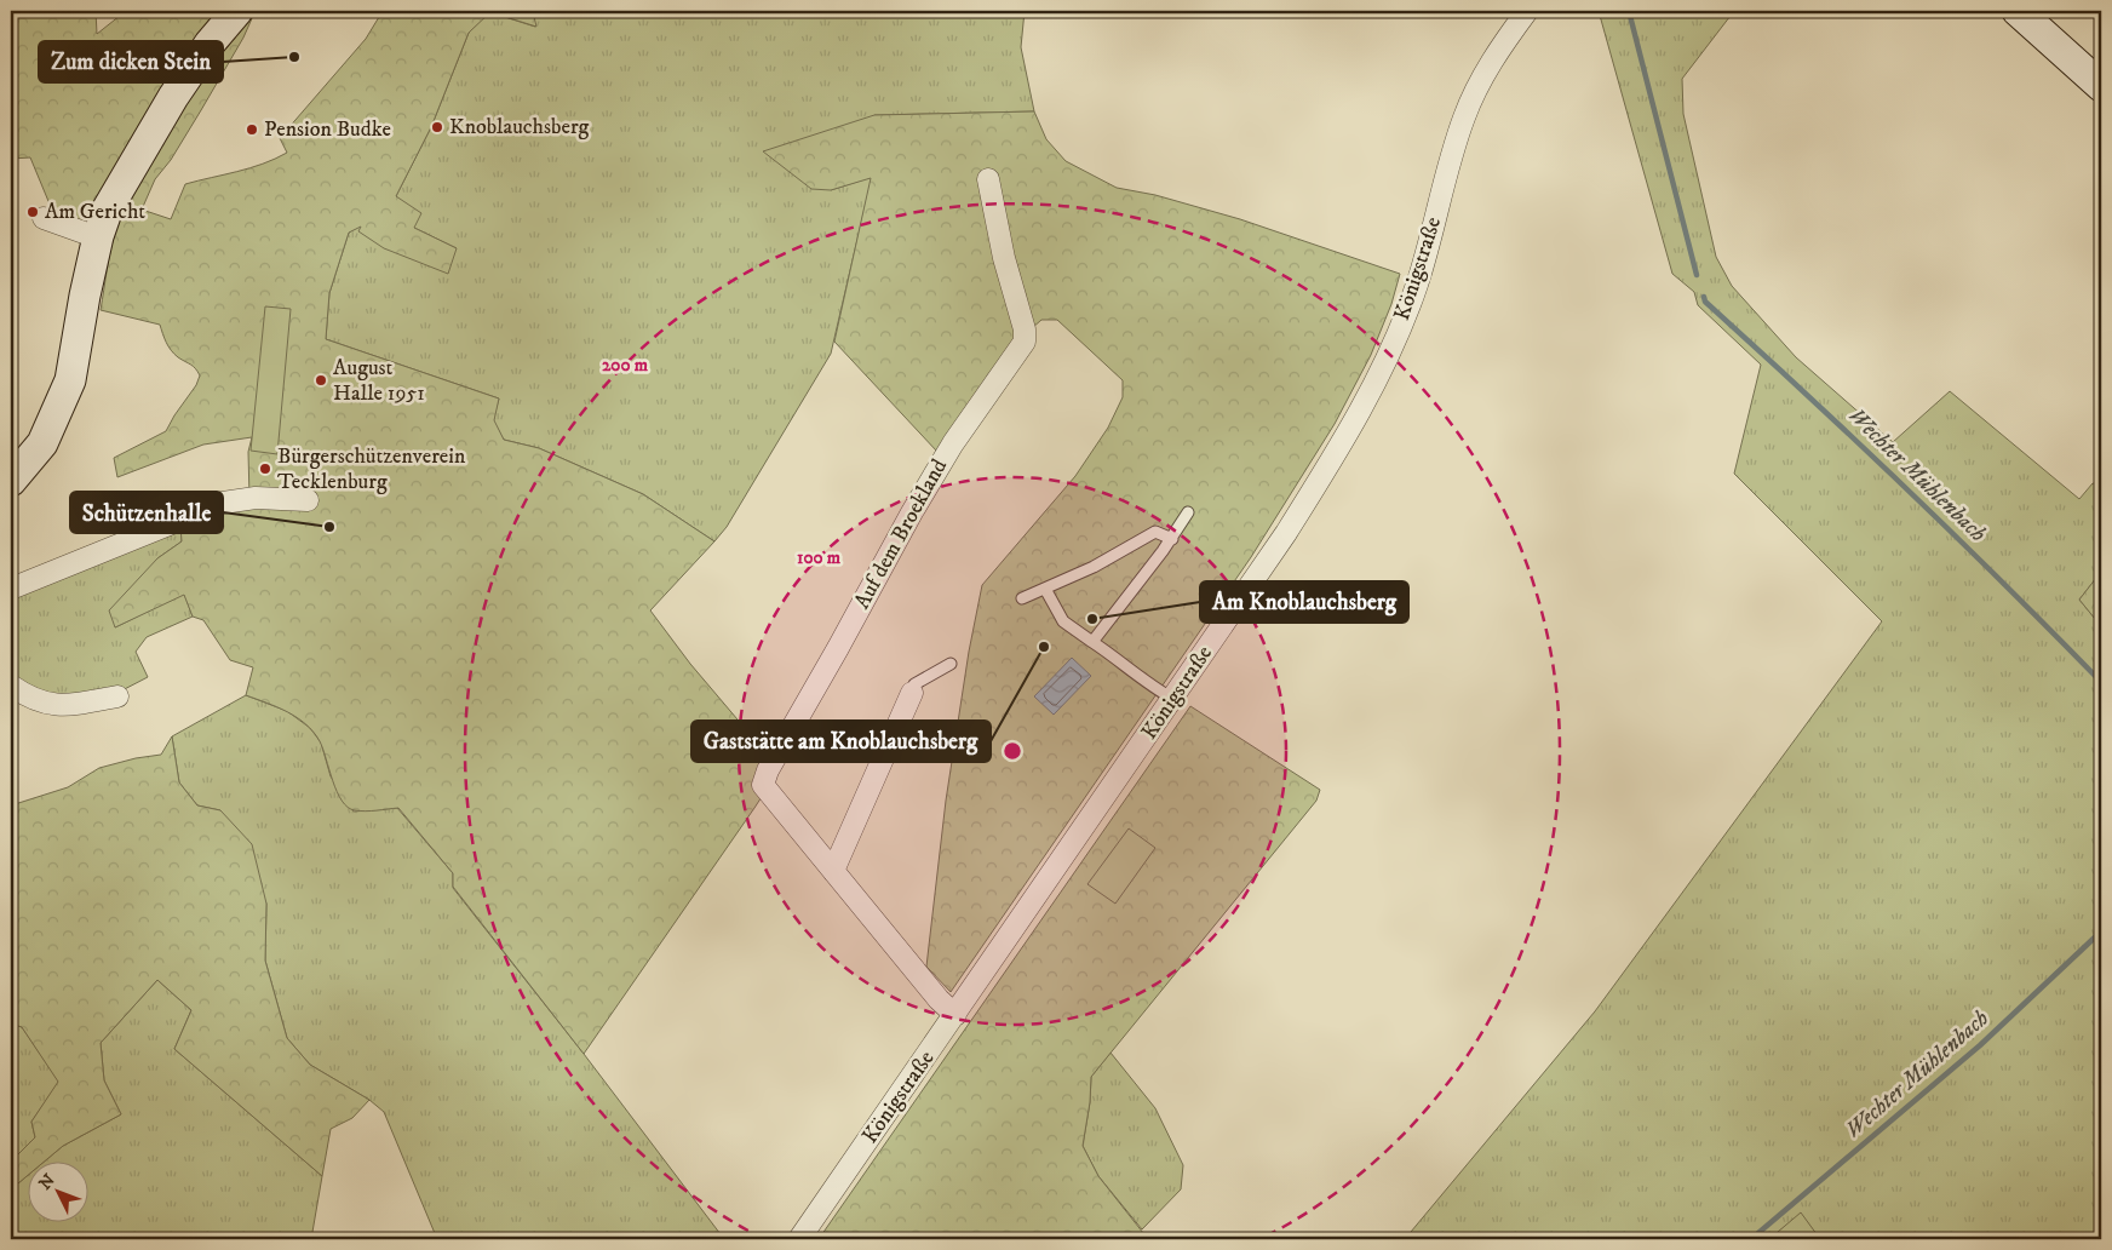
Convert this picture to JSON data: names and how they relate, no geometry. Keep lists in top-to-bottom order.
{
  "streets": {
    "street": ["Königstraße", "Auf dem Broekland"]
  },
  "crossings": [
    ["Königstraße", "Auf dem Broekland"]
  ],
  "water": ["Wechter Mühlenbach"],
  "places": [
    "Zum dicken Stein",
    "Knoblauchsberg",
    "Pension Budke",
    "Am Gericht",
    "August Halle 1951",
    "Bürgerschützenverein Tecklenburg",
    "Schützenhalle",
    "Am Knoblauchsberg",
    "Gaststätte am Knoblauchsberg"
  ],
  "north": "top left",
  "rings": ["200 m", "100 m"]
}
